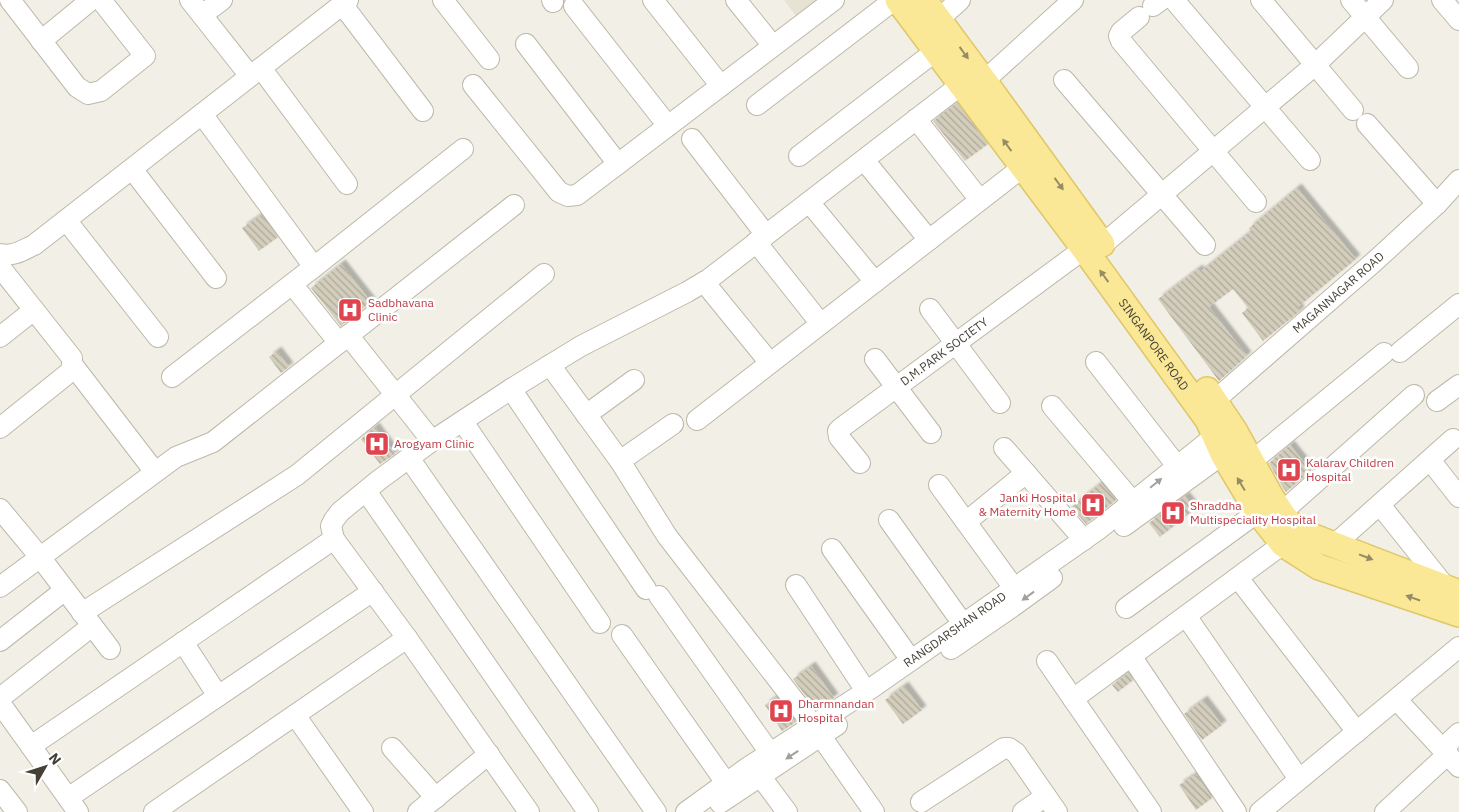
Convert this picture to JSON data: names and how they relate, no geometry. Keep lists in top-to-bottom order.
{
  "streets": {
    "main road": ["SINGANPORE ROAD"],
    "street": ["MAGANNAGAR ROAD", "D.M.PARK SOCIETY", "RANGDARSHAN ROAD"]
  },
  "crossings": [
    ["MAGANNAGAR ROAD", "SINGANPORE ROAD"],
    ["SINGANPORE ROAD", "D.M.PARK SOCIETY"],
    ["SINGANPORE ROAD", "RANGDARSHAN ROAD"]
  ],
  "places": {
    "hospital": [
      "Sadbhavana Clinic",
      "Arogyam Clinic",
      "Kalarav Children Hospital",
      "Janki Hospital & Maternity Home",
      "Shraddha Multispeciality Hospital",
      "Dharmnandan Hospital"
    ]
  },
  "north": "top right"
}
